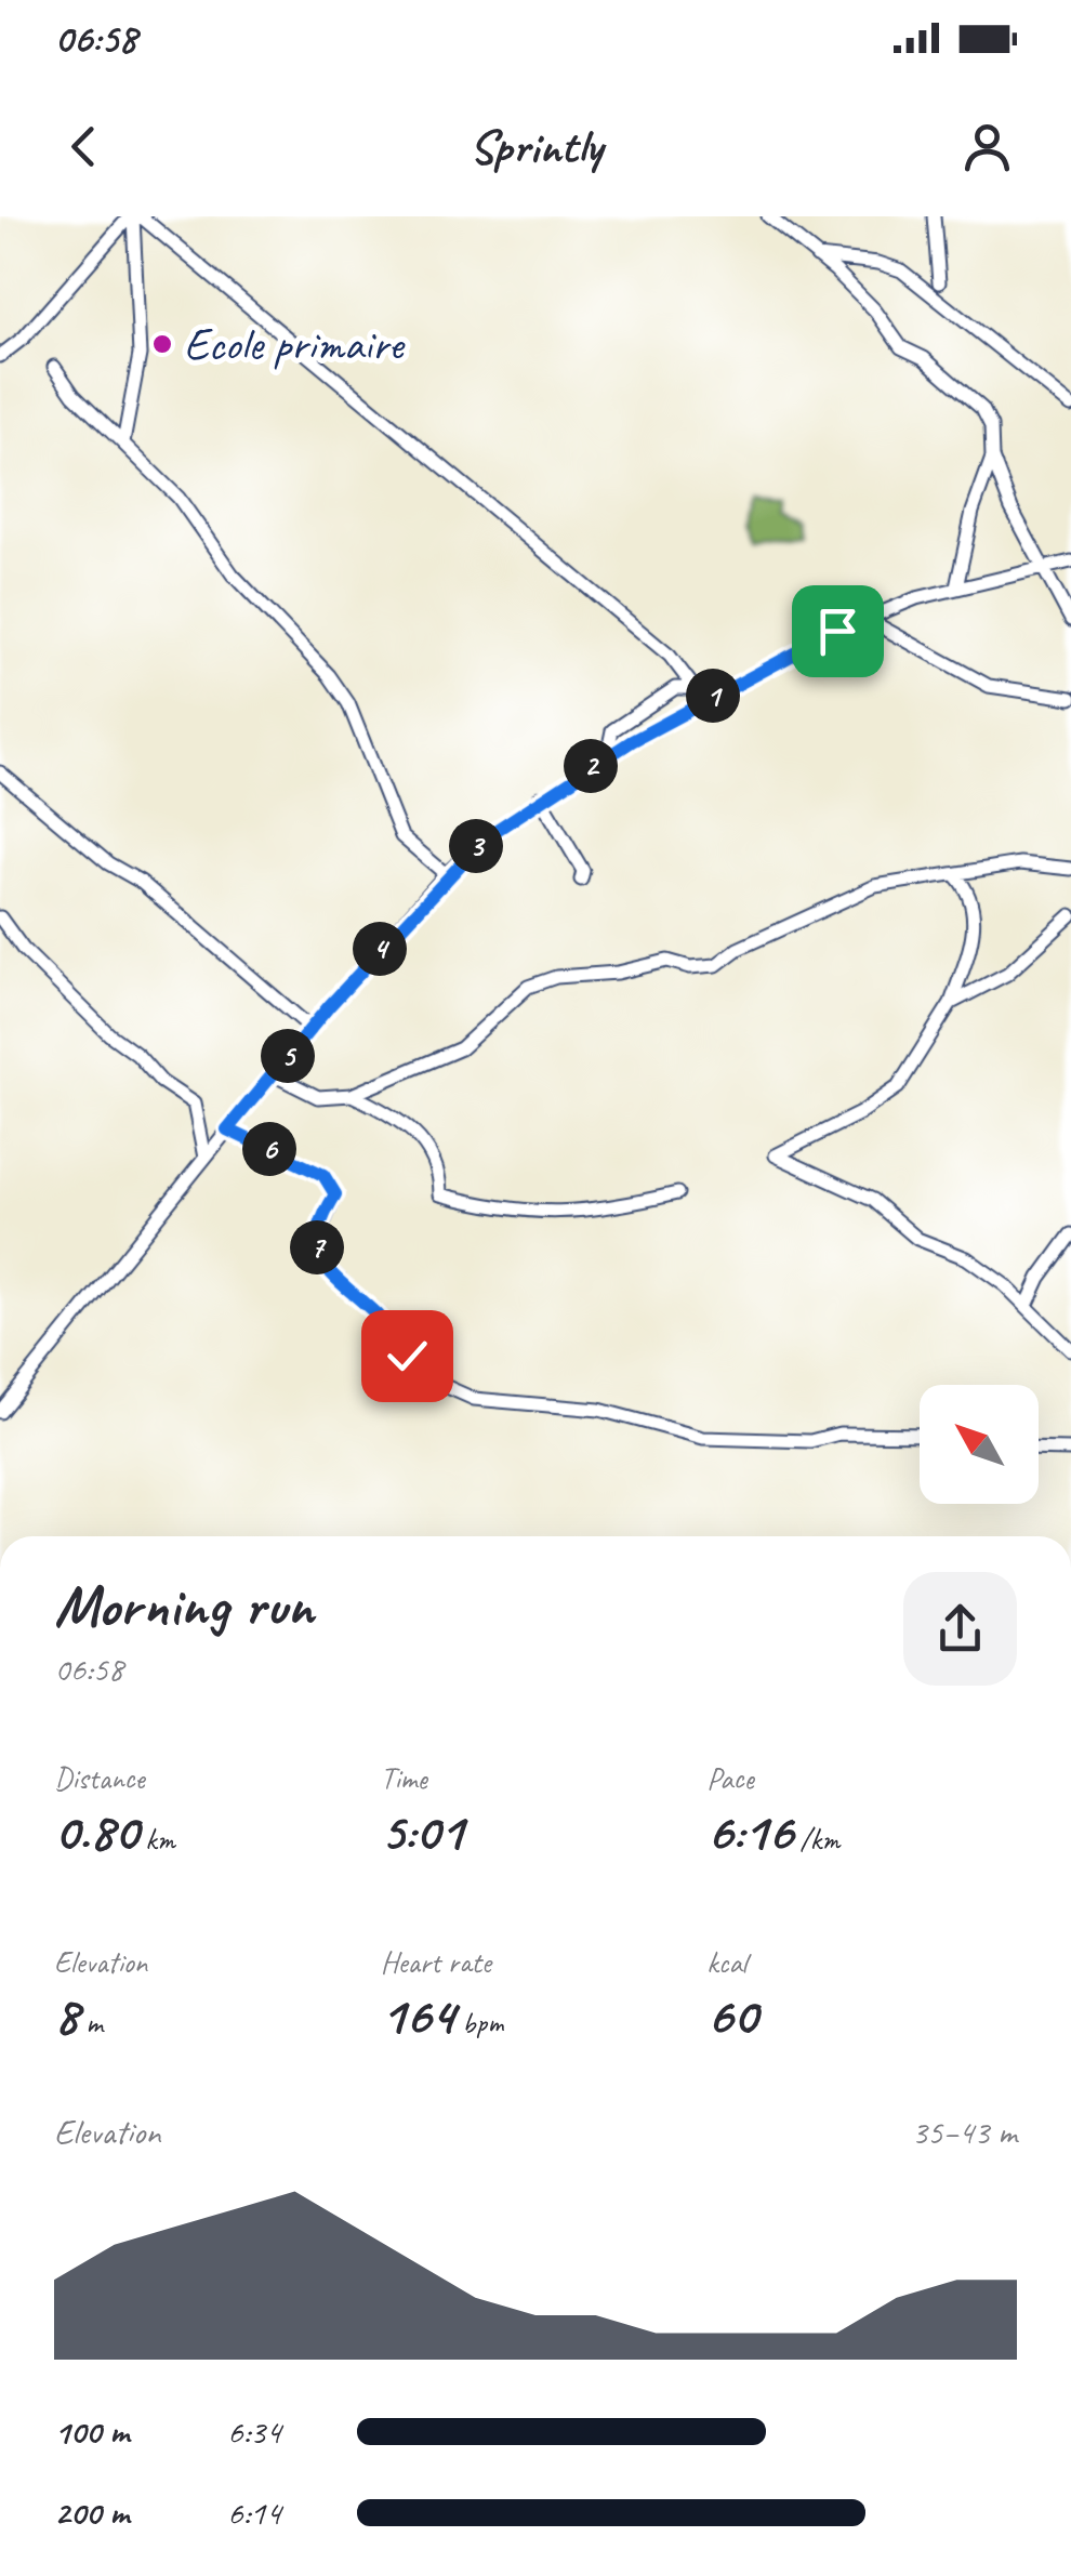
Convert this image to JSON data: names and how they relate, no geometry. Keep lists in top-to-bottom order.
{
  "places": ["Ecole primaire"],
  "north": "top left",
  "page": {
    "status": "06:58",
    "header": "Sprintly",
    "pins": [
      "1",
      "2",
      "3",
      "4",
      "5",
      "6",
      "7"
    ],
    "heading": ["Morning run", "06:58"],
    "stats": [
      ["Distance", "0.80 km"],
      ["Time", "5:01"],
      ["Pace", "6:16 /km"],
      ["Elevation", "8 m"],
      ["Heart rate", "164 bpm"],
      ["kcal", "60"]
    ],
    "chart": ["Elevation", "35–43 m"],
    "list": [
      {
        "name": "100 m",
        "note": "6:34"
      },
      {
        "name": "200 m",
        "note": "6:14"
      }
    ]
  }
}
